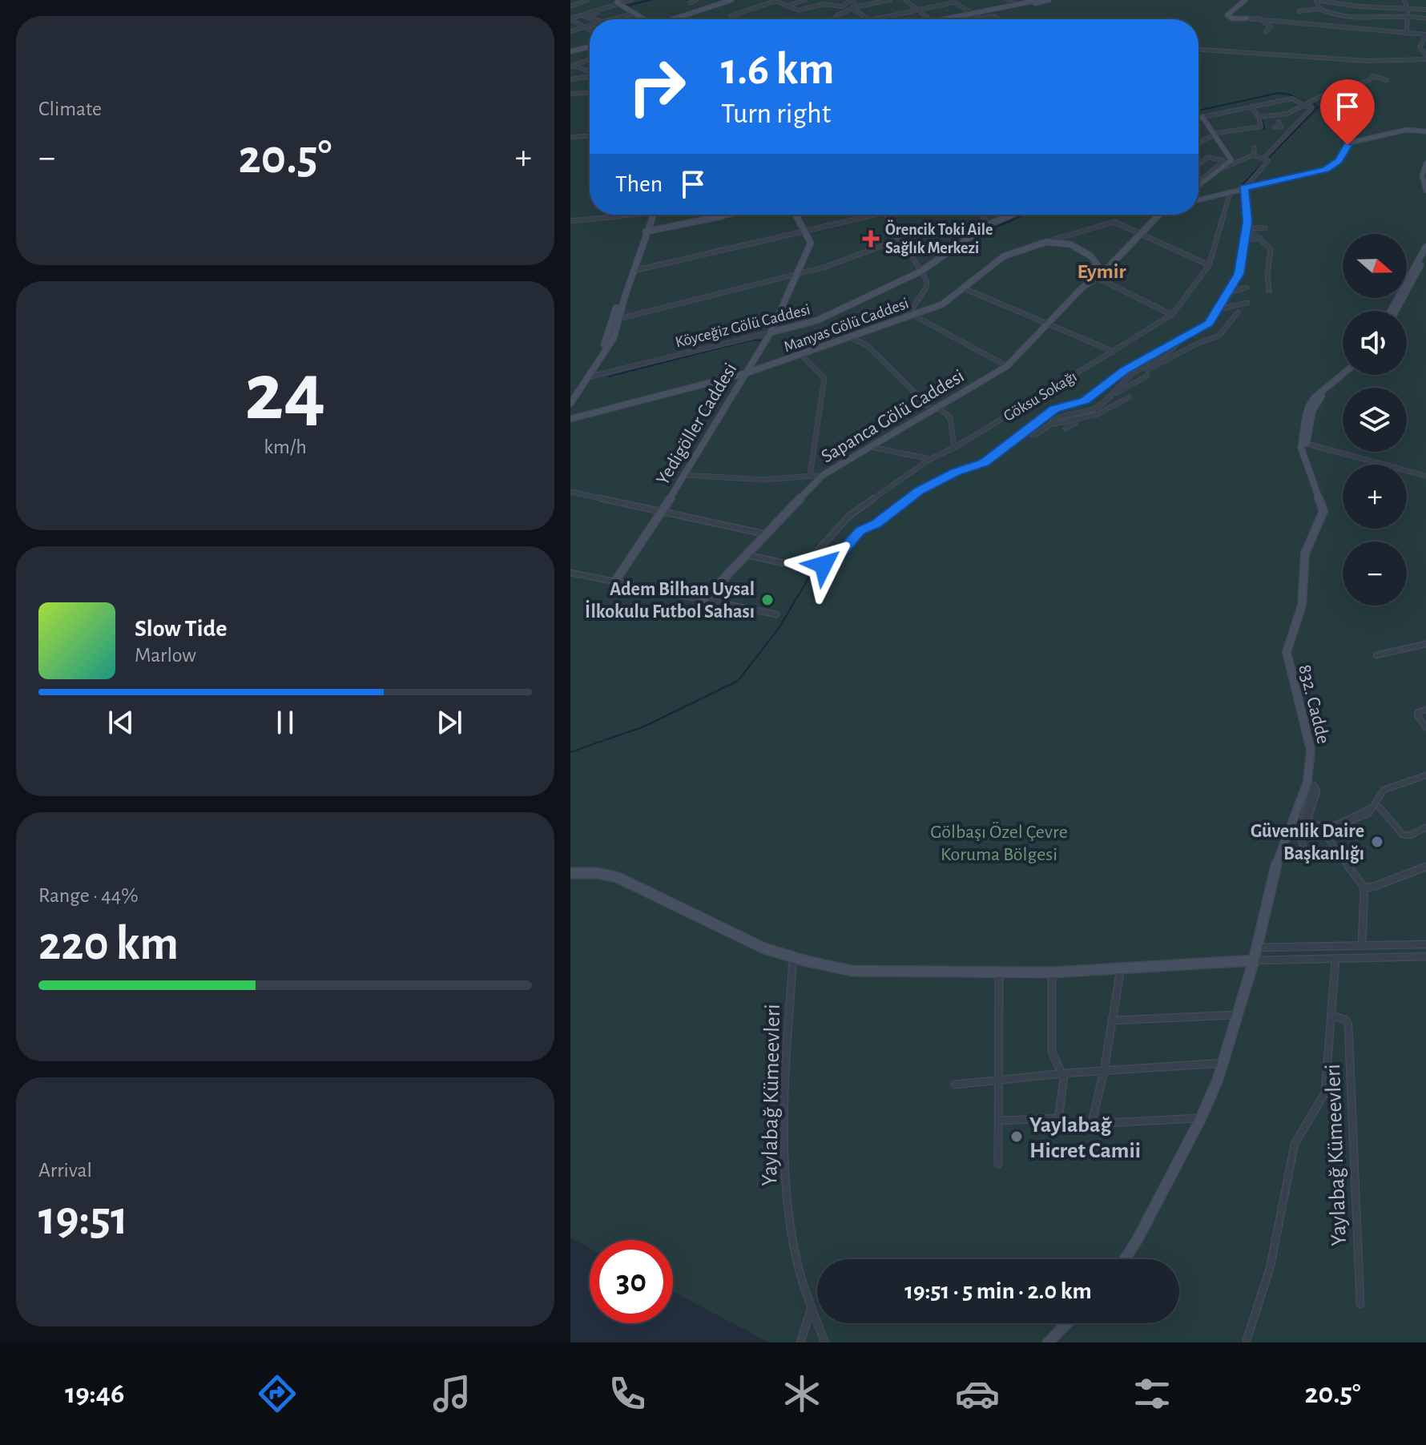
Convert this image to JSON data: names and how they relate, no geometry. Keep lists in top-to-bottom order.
{
  "streets": {
    "street": [
      "Manyas Gölü Caddesi",
      "Köyceğiz Gölü Caddesi",
      "Göksu Sokağı",
      "Sapanca Gölü Caddesi",
      "Yedigöller Caddesi",
      "832. Cadde",
      "Yaylabağ Kümeevleri"
    ]
  },
  "crossings": [
    ["Manyas Gölü Caddesi", "Yedigöller Caddesi"],
    ["Köyceğiz Gölü Caddesi", "Yedigöller Caddesi"],
    ["Göksu Sokağı", "Sapanca Gölü Caddesi"]
  ],
  "districts": ["Eymir"],
  "parks": ["Gölbaşı Özel Çevre Koruma Bölgesi"],
  "places": {
    "health": ["Örencik Toki Aile Sağlık Merkezi"],
    "other": ["Adem Bilhan Uysal İlkokulu Futbol Sahası", "Güvenlik Daire Başkanlığı", "Yaylabağ Hicret Camii"]
  },
  "north": "right",
  "page": {
    "tile": [
      "Climate",
      ["24", "km/h"],
      ["Range · 44%", "220 km"],
      ["Arrival", "19:51"]
    ],
    "turn": ["1.6 km", "Turn right"],
    "heat": ["−", "20.5°", "+"],
    "then": "Then",
    "map_buttons": ["+", "−"],
    "song": ["Slow Tide", "Marlow"],
    "limit": "30",
    "trip": "19:51 · 5 min · 2.0 km",
    "tabs": ["19:46", "20.5°"]
  }
}
